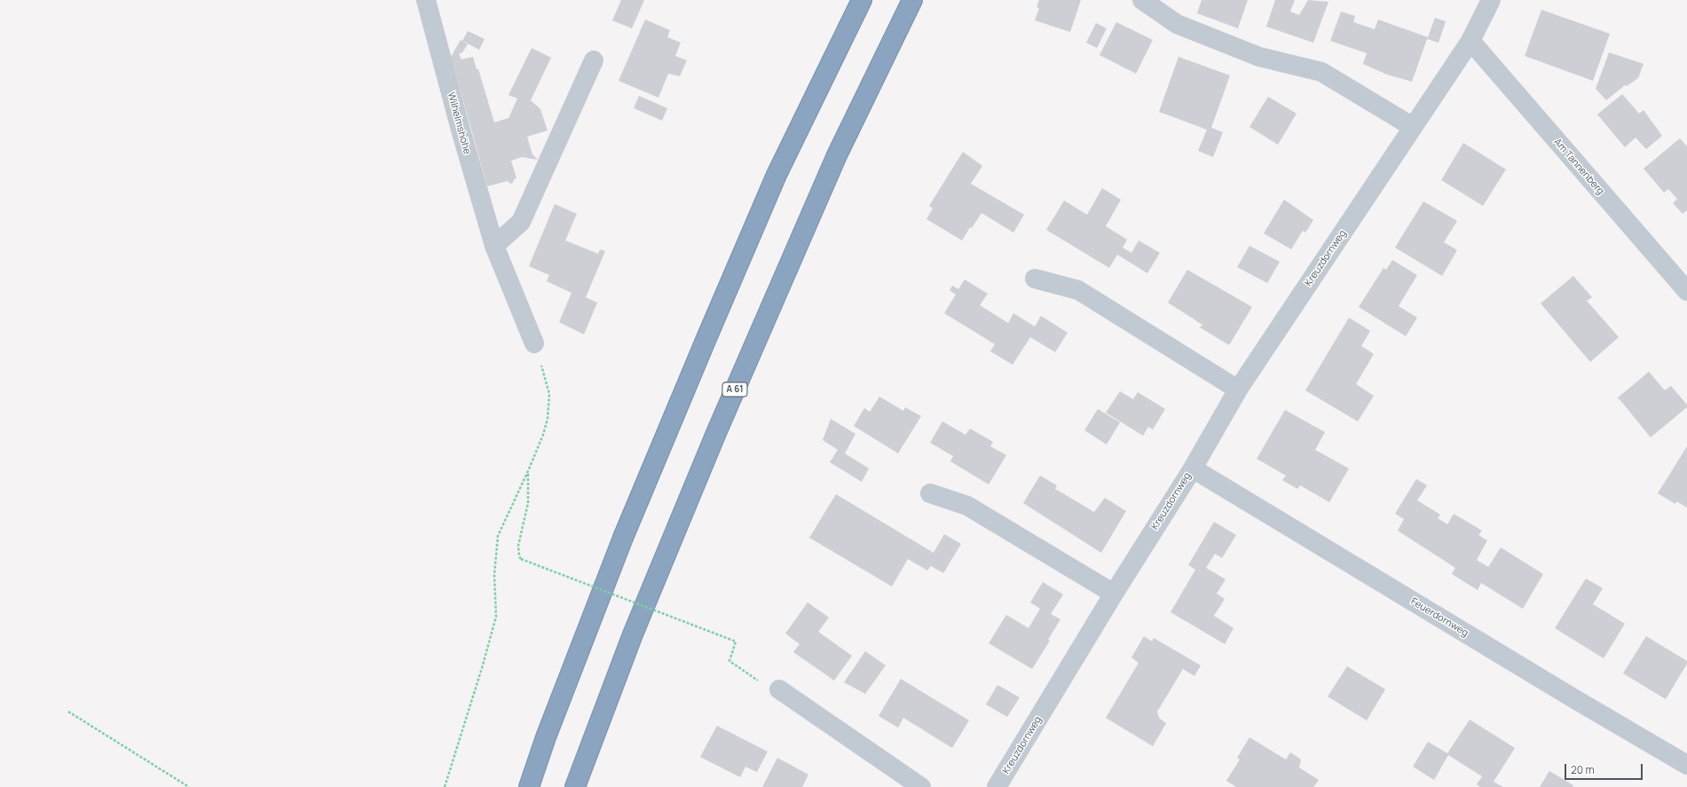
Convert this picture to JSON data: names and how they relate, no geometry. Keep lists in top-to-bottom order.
{
  "streets": {
    "highway": ["A 61"],
    "street": [
      "Wilhelmshöhe",
      "Am Tannenberg",
      "Kreuzdornweg",
      "Feuerdornweg"
    ]
  },
  "crossings": [
    ["Am Tannenberg", "Kreuzdornweg"],
    ["Kreuzdornweg", "Feuerdornweg"]
  ],
  "scale_bar": "20 m"
}
